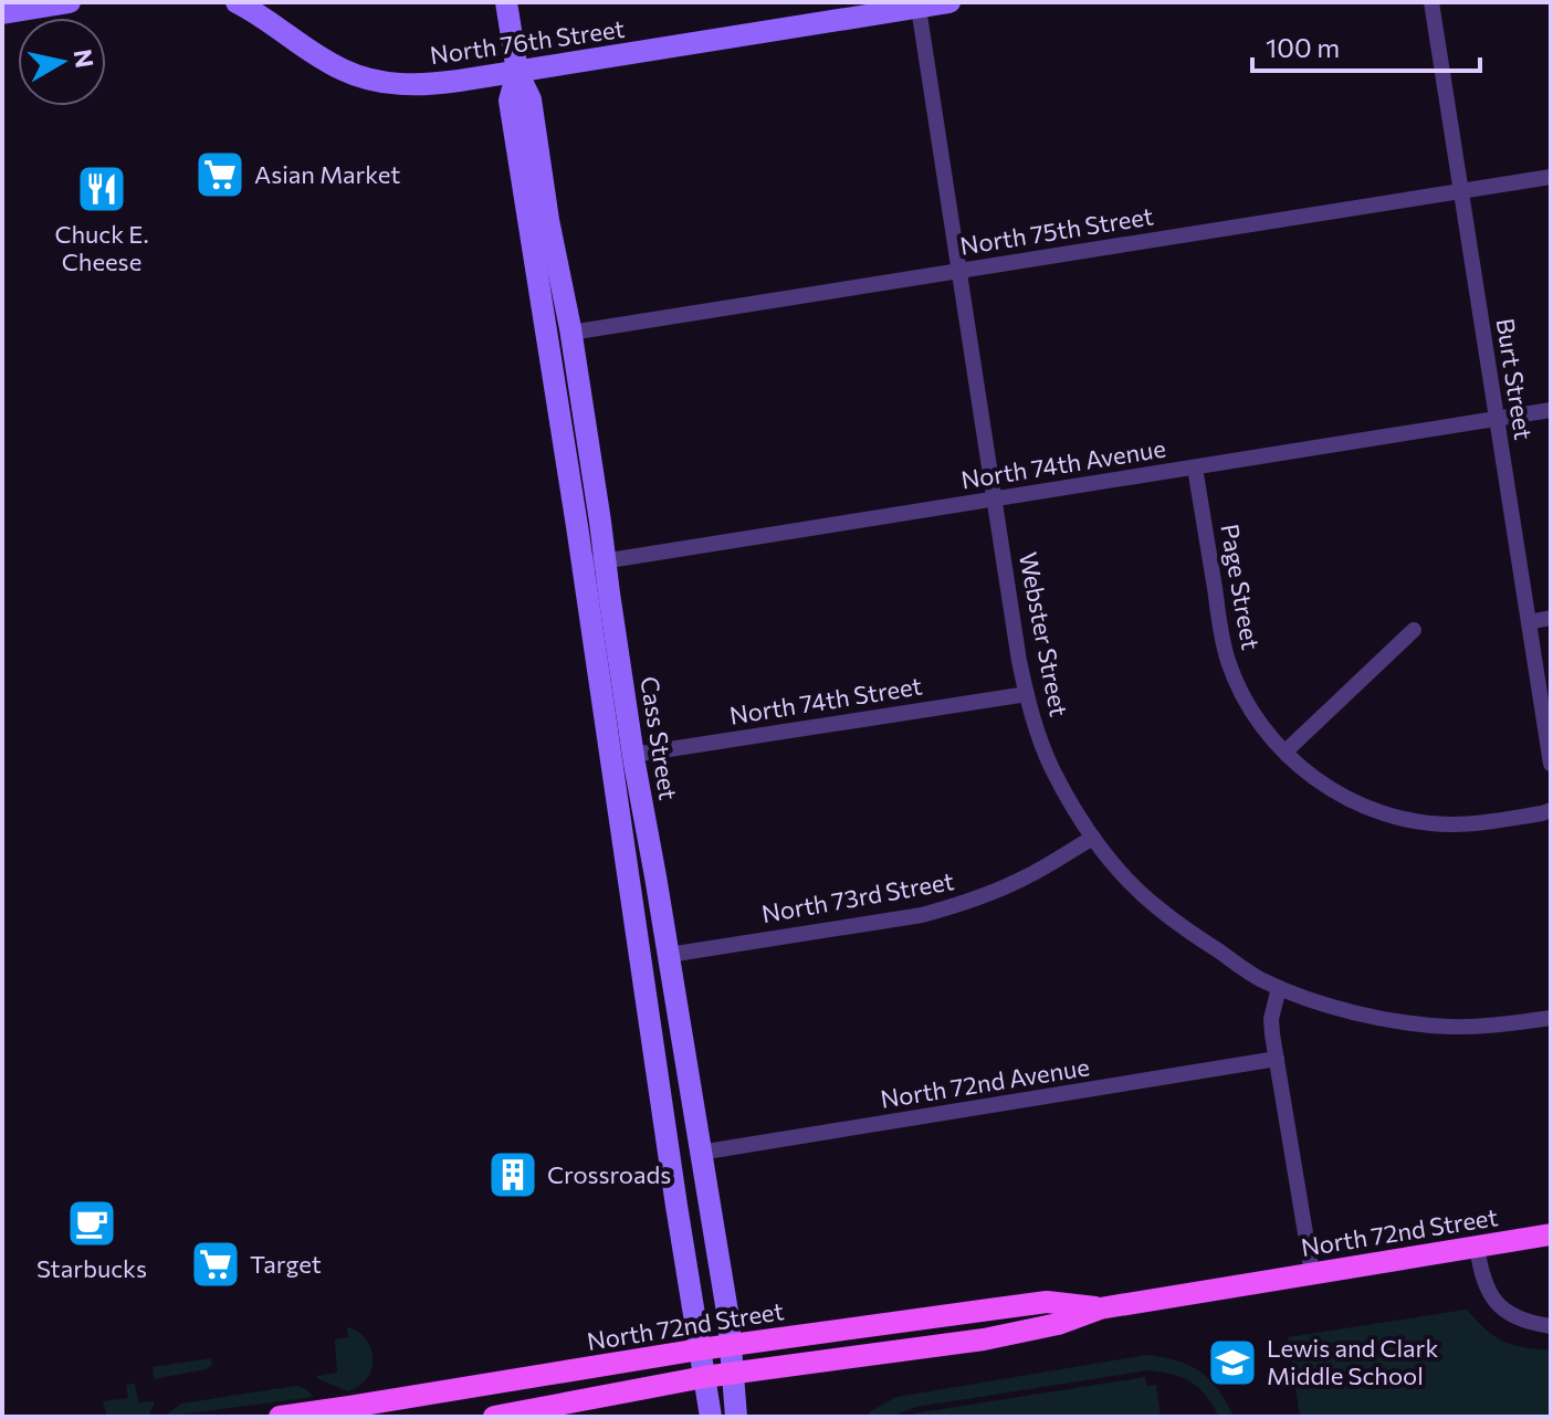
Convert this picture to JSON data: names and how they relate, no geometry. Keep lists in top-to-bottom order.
{
  "streets": {
    "main road": ["North 76th Street", "Cass Street", "North 72nd Street"],
    "street": [
      "North 75th Street",
      "Burt Street",
      "North 74th Avenue",
      "Page Street",
      "Webster Street",
      "North 74th Street",
      "North 73rd Street",
      "North 72nd Avenue"
    ]
  },
  "crossings": [
    ["North 76th Street", "Webster Street"],
    ["North 76th Street", "Cass Street"],
    ["North 75th Street", "Burt Street"],
    ["North 75th Street", "Webster Street"],
    ["North 75th Street", "Cass Street"],
    ["Burt Street", "North 74th Avenue"],
    ["North 74th Avenue", "Page Street"],
    ["North 74th Avenue", "Webster Street"],
    ["North 74th Avenue", "Cass Street"],
    ["Webster Street", "North 74th Street"],
    ["Webster Street", "North 73rd Street"],
    ["North 74th Street", "Cass Street"],
    ["Cass Street", "North 73rd Street"],
    ["Cass Street", "North 72nd Avenue"],
    ["Cass Street", "North 72nd Street"]
  ],
  "places": {
    "supermarket": ["Asian Market", "Target"],
    "restaurant": ["Chuck E. Cheese"],
    "building": ["Crossroads"],
    "cafe": ["Starbucks"],
    "school or university": ["Lewis and Clark Middle School"]
  },
  "scale_bar": "100 m",
  "north": "right"
}
